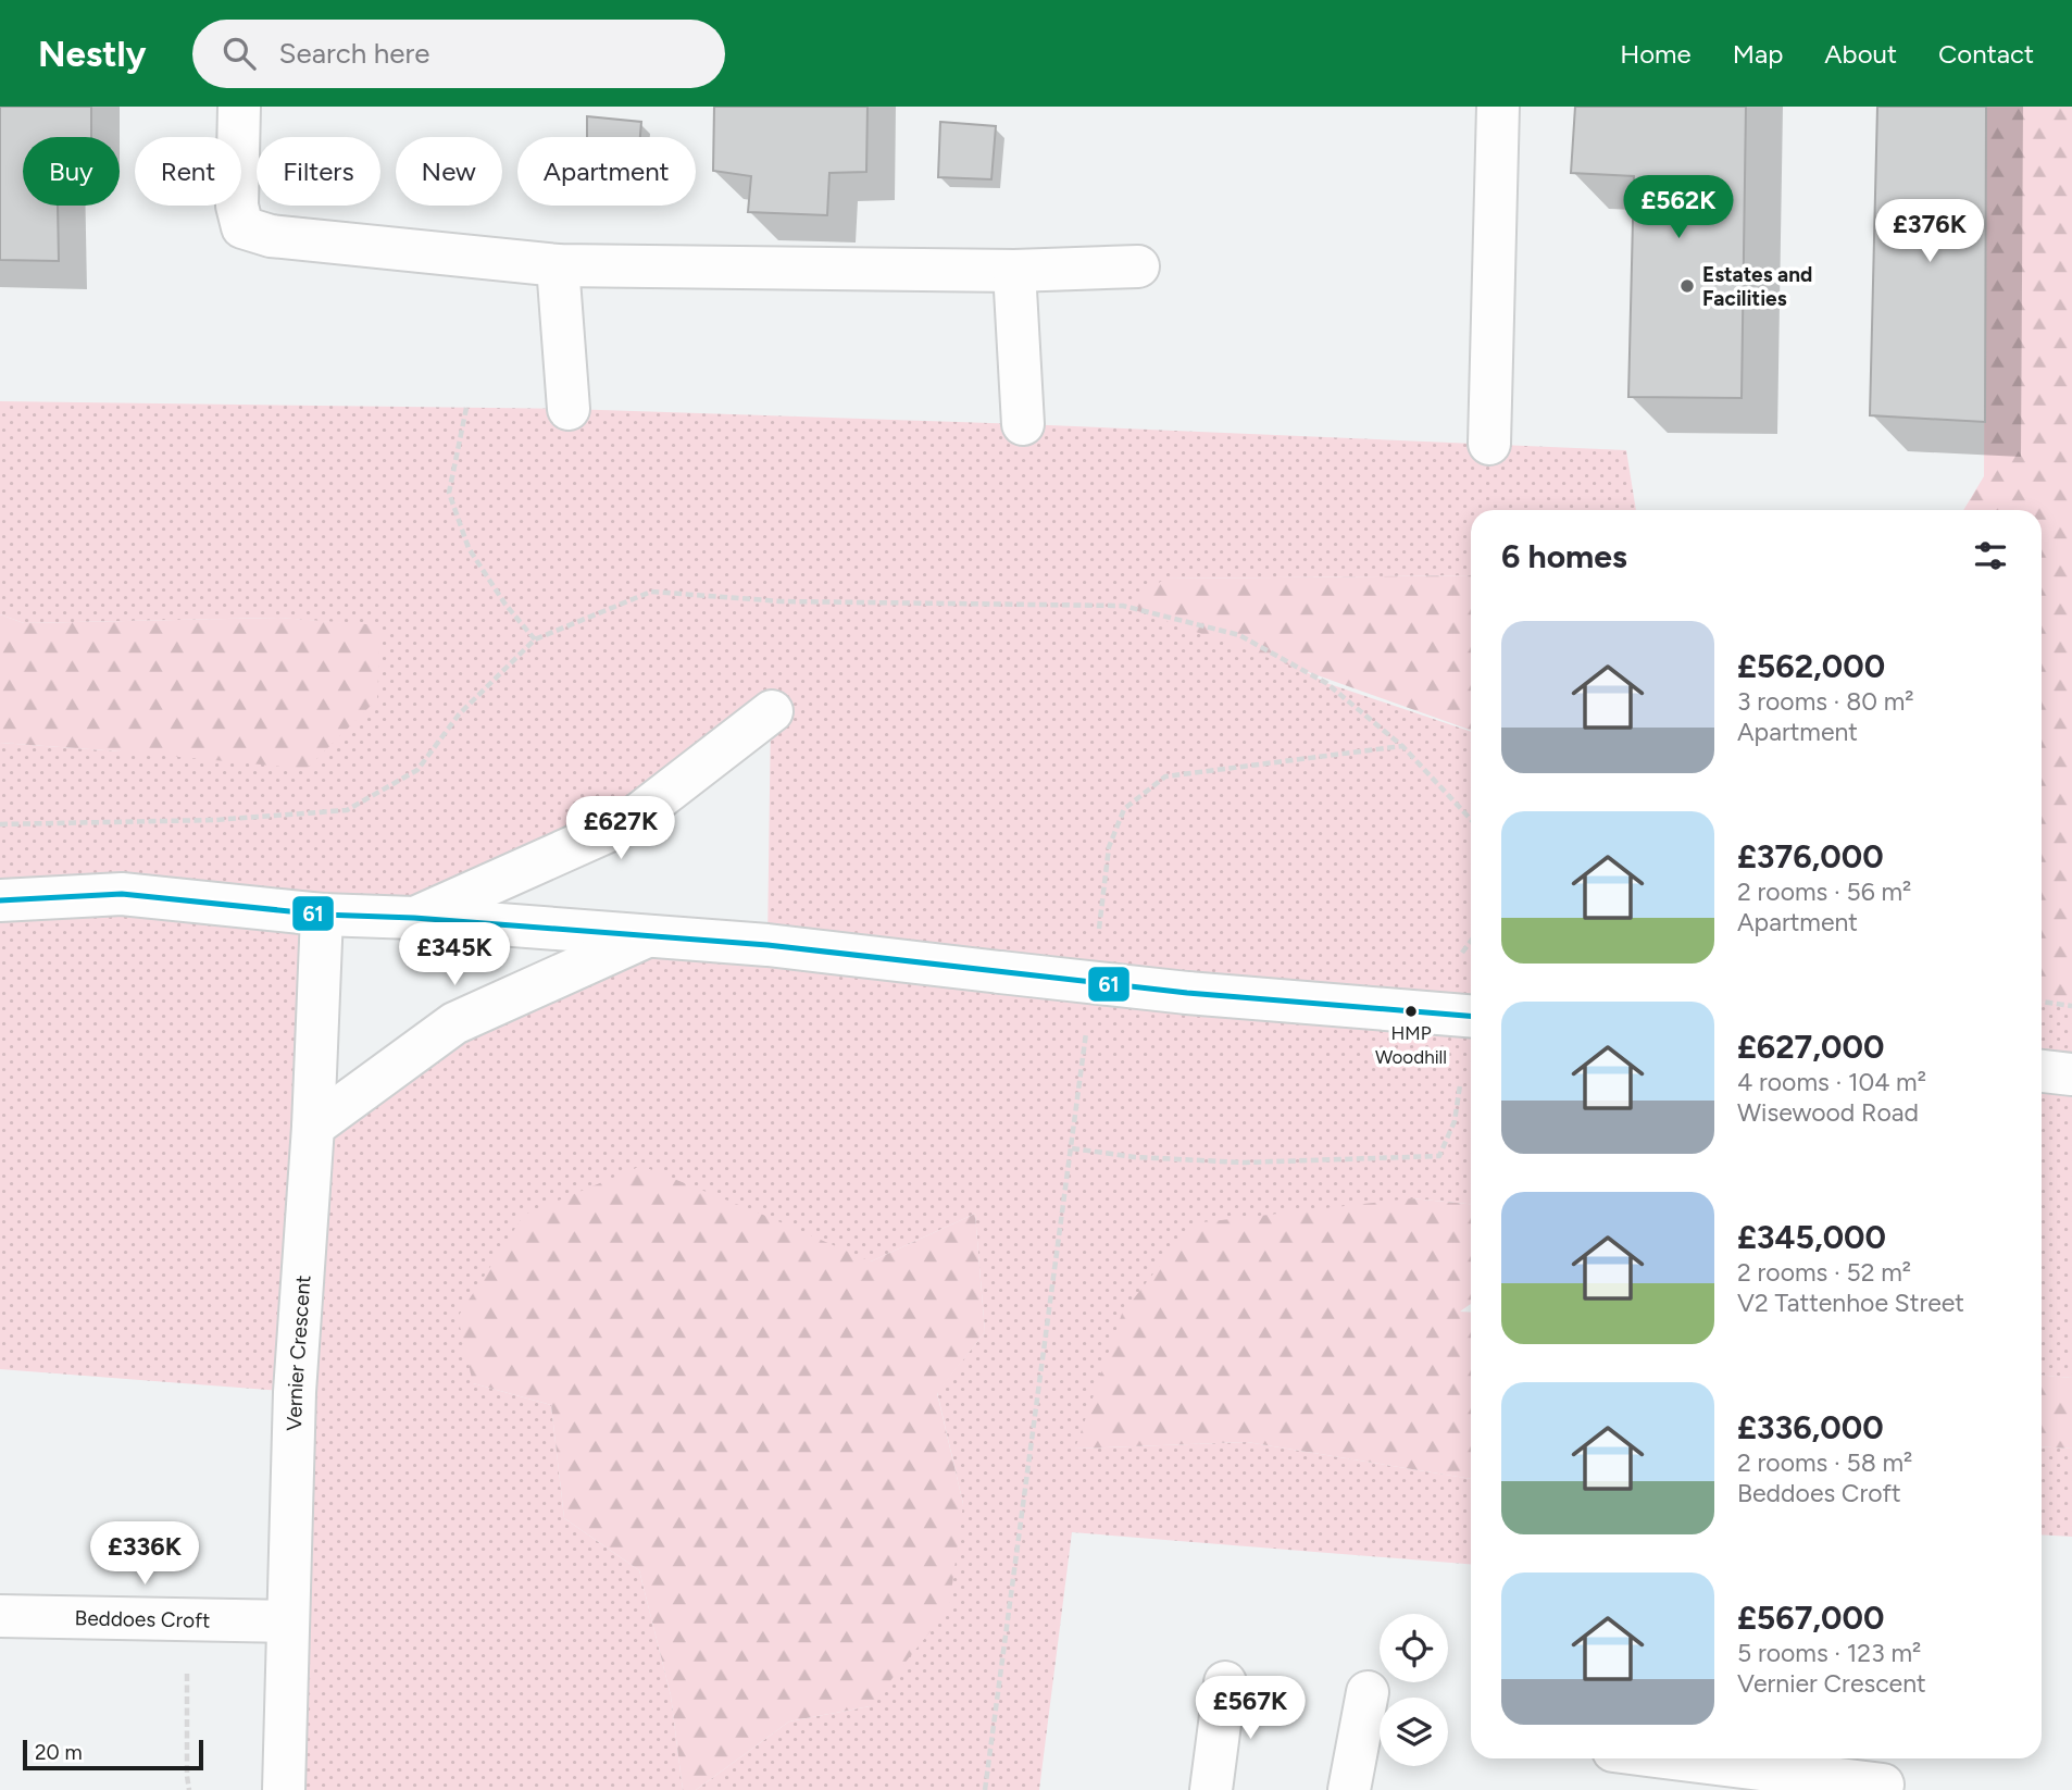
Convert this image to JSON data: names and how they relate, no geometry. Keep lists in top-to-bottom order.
{
  "streets": {
    "street": ["Vernier Crescent", "Beddoes Croft"]
  },
  "crossings": [
    ["Vernier Crescent", "Beddoes Croft"]
  ],
  "places": ["Estates and Facilities", "HMP Woodhill"],
  "lines": ["transit line 61"],
  "scale_bar": "20 m",
  "page": {
    "header": "Nestly",
    "search": "Search here",
    "nav": [
      "Home",
      "Map",
      "About",
      "Contact"
    ],
    "chip": [
      "Buy",
      "Rent",
      "Filters",
      "New",
      "Apartment"
    ],
    "price": [
      "£562K",
      "£376K",
      "£627K",
      "£345K",
      "£336K",
      "£567K"
    ],
    "heading": "6 homes",
    "list": [
      {
        "name": "£562,000",
        "note": "3 rooms · 80 m² · Apartment"
      },
      {
        "name": "£376,000",
        "note": "2 rooms · 56 m² · Apartment"
      },
      {
        "name": "£627,000",
        "note": "4 rooms · 104 m² · Wisewood Road"
      },
      {
        "name": "£345,000",
        "note": "2 rooms · 52 m² · V2 Tattenhoe Street"
      },
      {
        "name": "£336,000",
        "note": "2 rooms · 58 m² · Beddoes Croft"
      },
      {
        "name": "£567,000",
        "note": "5 rooms · 123 m² · Vernier Crescent"
      }
    ],
    "scale": "20 m"
  }
}
